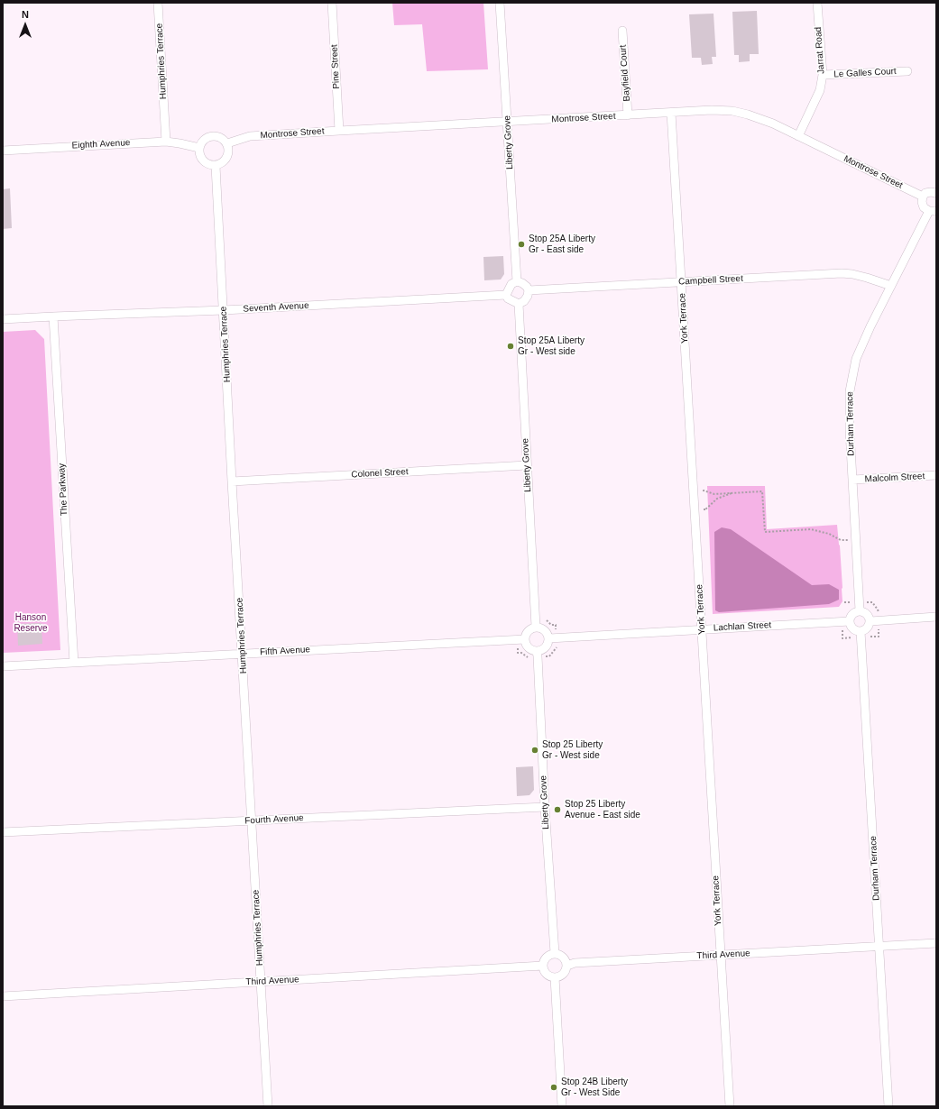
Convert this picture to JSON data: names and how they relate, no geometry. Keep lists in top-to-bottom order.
{
  "streets": {
    "street": [
      "Jarrat Road",
      "Humphries Terrace",
      "Pine Street",
      "Bayfield Court",
      "Le Galles Court",
      "Montrose Street",
      "Liberty Grove",
      "Eighth Avenue",
      "Campbell Street",
      "Seventh Avenue",
      "York Terrace",
      "Durham Terrace",
      "Colonel Street",
      "Malcolm Street",
      "The Parkway",
      "Lachlan Street",
      "Fifth Avenue",
      "Fourth Avenue",
      "Third Avenue"
    ]
  },
  "crossings": [
    ["Jarrat Road", "Le Galles Court"],
    ["Jarrat Road", "Montrose Street"],
    ["Humphries Terrace", "Montrose Street"],
    ["Humphries Terrace", "Eighth Avenue"],
    ["Humphries Terrace", "Seventh Avenue"],
    ["Humphries Terrace", "Colonel Street"],
    ["Humphries Terrace", "Fifth Avenue"],
    ["Humphries Terrace", "Fourth Avenue"],
    ["Humphries Terrace", "Third Avenue"],
    ["Pine Street", "Montrose Street"],
    ["Bayfield Court", "Montrose Street"],
    ["Montrose Street", "Liberty Grove"],
    ["Montrose Street", "Eighth Avenue"],
    ["Montrose Street", "York Terrace"],
    ["Liberty Grove", "Campbell Street"],
    ["Liberty Grove", "Seventh Avenue"],
    ["Liberty Grove", "Colonel Street"],
    ["Liberty Grove", "Lachlan Street"],
    ["Liberty Grove", "Fifth Avenue"],
    ["Liberty Grove", "Fourth Avenue"],
    ["Liberty Grove", "Third Avenue"],
    ["Campbell Street", "Seventh Avenue"],
    ["Campbell Street", "York Terrace"],
    ["Campbell Street", "Durham Terrace"],
    ["Seventh Avenue", "The Parkway"],
    ["York Terrace", "Lachlan Street"],
    ["York Terrace", "Third Avenue"],
    ["Durham Terrace", "Malcolm Street"],
    ["Durham Terrace", "Lachlan Street"],
    ["Durham Terrace", "Third Avenue"],
    ["The Parkway", "Fifth Avenue"],
    ["Lachlan Street", "Fifth Avenue"]
  ],
  "parks": ["Hanson Reserve"],
  "places": [
    "Stop 25A Liberty Gr - East side",
    "Stop 25A Liberty Gr - West side",
    "Stop 25 Liberty Gr - West side",
    "Stop 25 Liberty Avenue - East side",
    "Stop 24B Liberty Gr - West Side"
  ],
  "north": "top"
}
